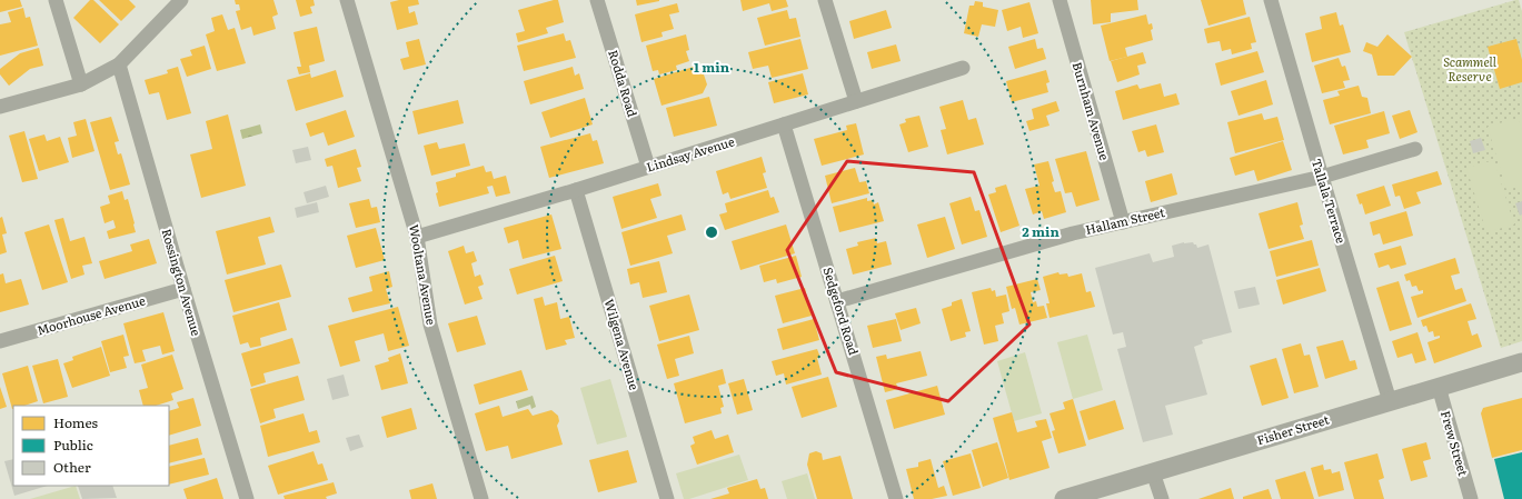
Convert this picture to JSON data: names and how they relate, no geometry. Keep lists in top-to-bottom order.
{
  "streets": {
    "street": [
      "Rodda Road",
      "Burnham Avenue",
      "Lindsay Avenue",
      "Tallala Terrace",
      "Hallam Street",
      "Wooltana Avenue",
      "Rossington Avenue",
      "Sedgeford Road",
      "Moorhouse Avenue",
      "Wilgena Avenue",
      "Fisher Street",
      "Frew Street"
    ]
  },
  "crossings": [
    ["Rodda Road", "Lindsay Avenue"],
    ["Burnham Avenue", "Hallam Street"],
    ["Lindsay Avenue", "Wooltana Avenue"],
    ["Lindsay Avenue", "Sedgeford Road"],
    ["Lindsay Avenue", "Wilgena Avenue"],
    ["Tallala Terrace", "Hallam Street"],
    ["Tallala Terrace", "Fisher Street"],
    ["Hallam Street", "Sedgeford Road"],
    ["Rossington Avenue", "Moorhouse Avenue"],
    ["Fisher Street", "Frew Street"]
  ],
  "parks": ["Scammell Reserve"],
  "legend": ["Homes", "Public", "Other"],
  "rings": ["1 min", "2 min"]
}
